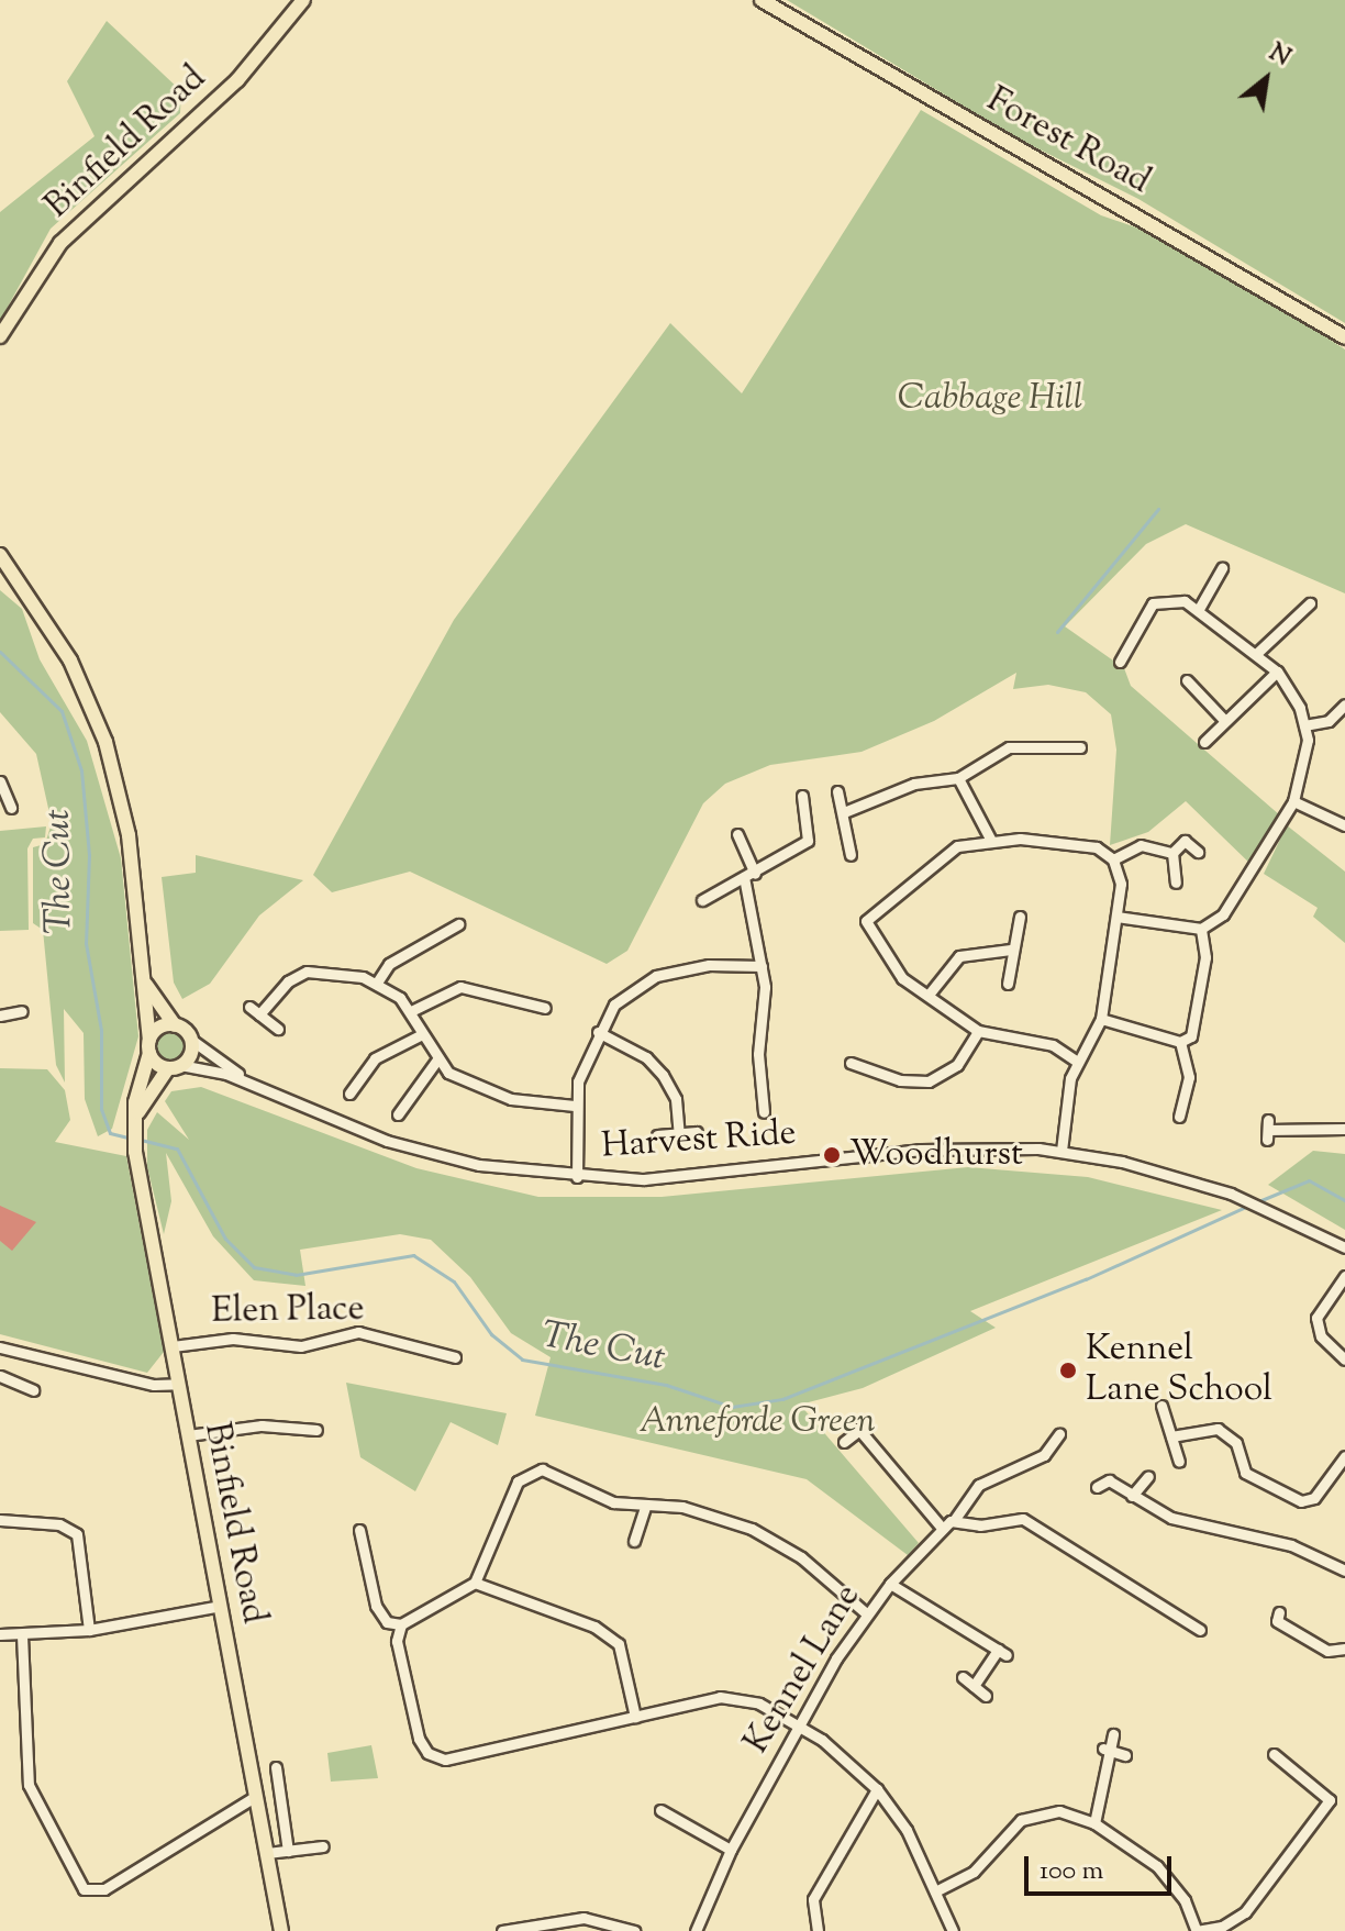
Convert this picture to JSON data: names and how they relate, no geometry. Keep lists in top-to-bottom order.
{
  "streets": {
    "main road": ["Forest Road", "Binfield Road"],
    "street": ["Harvest Ride", "Elen Place", "Kennel Lane"]
  },
  "crossings": [
    ["Binfield Road", "Harvest Ride"],
    ["Binfield Road", "Elen Place"]
  ],
  "water": ["The Cut"],
  "parks": ["Cabbage Hill", "Anneforde Green"],
  "places": ["Woodhurst", "Kennel Lane School"],
  "scale_bar": "100 m",
  "north": "top right"
}
